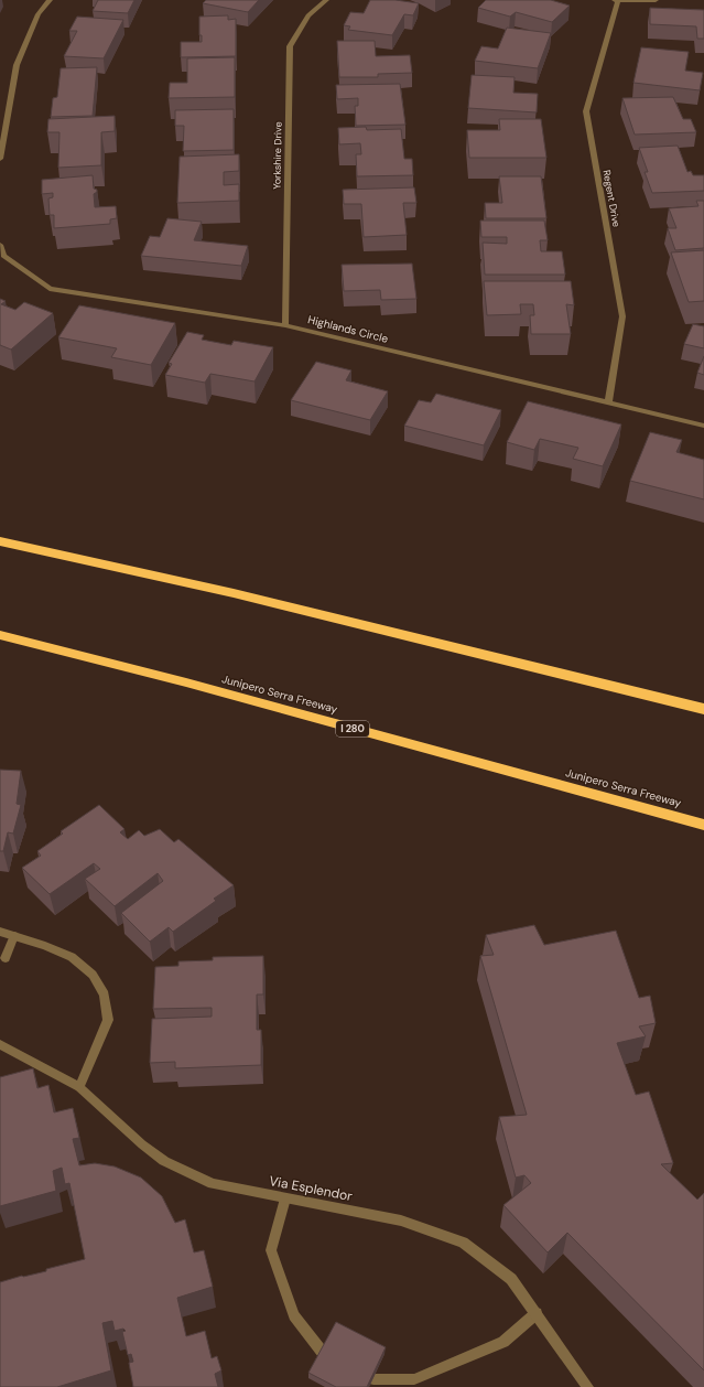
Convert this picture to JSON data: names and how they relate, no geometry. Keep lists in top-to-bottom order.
{
  "streets": {
    "highway": ["Junipero Serra Freeway", "I 280"],
    "street": [
      "Yorkshire Drive",
      "Regent Drive",
      "Highlands Circle",
      "Via Esplendor"
    ]
  },
  "crossings": [
    ["Yorkshire Drive", "Highlands Circle"],
    ["Regent Drive", "Highlands Circle"]
  ]
}
